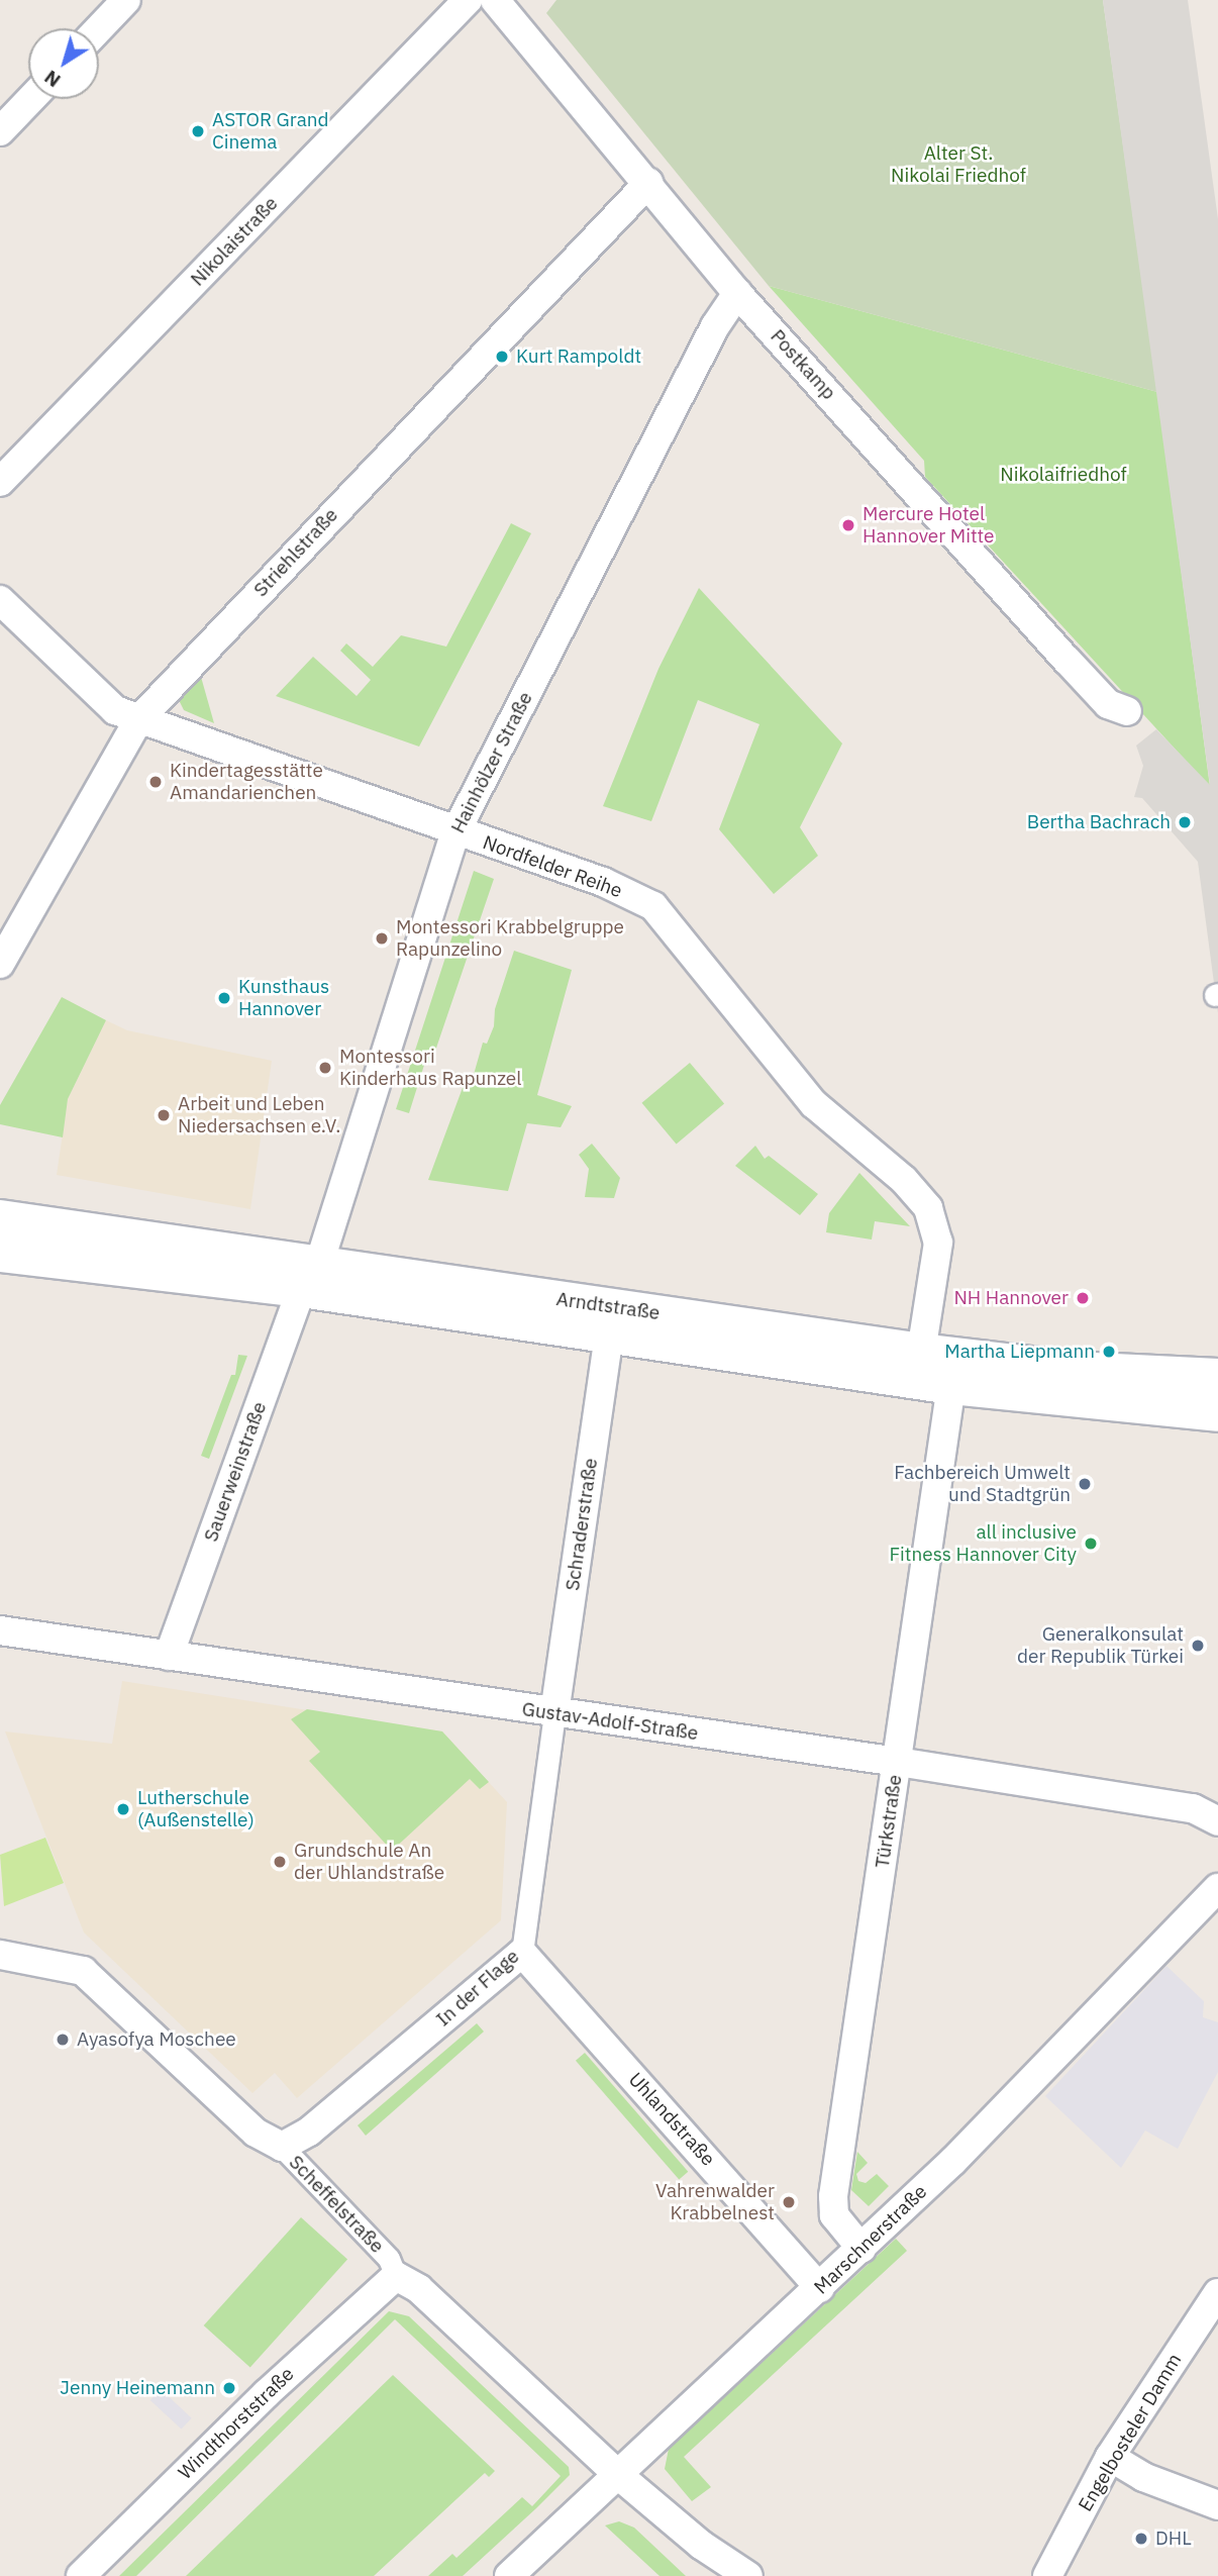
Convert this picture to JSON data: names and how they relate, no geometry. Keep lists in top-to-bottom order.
{
  "streets": {
    "main road": ["Arndtstraße"],
    "street": [
      "Nikolaistraße",
      "Postkamp",
      "Striehlstraße",
      "Hainhölzer Straße",
      "Nordfelder Reihe",
      "Sauerweinstraße",
      "Schraderstraße",
      "Gustav-Adolf-Straße",
      "Türkstraße",
      "In der Flage",
      "Uhlandstraße",
      "Scheffelstraße",
      "Marschnerstraße",
      "Windthorststraße",
      "Engelbosteler Damm"
    ]
  },
  "crossings": [
    ["Postkamp", "Striehlstraße"],
    ["Postkamp", "Hainhölzer Straße"],
    ["Striehlstraße", "Nordfelder Reihe"],
    ["Hainhölzer Straße", "Nordfelder Reihe"],
    ["Hainhölzer Straße", "Arndtstraße"],
    ["Hainhölzer Straße", "Sauerweinstraße"],
    ["Nordfelder Reihe", "Arndtstraße"],
    ["Arndtstraße", "Sauerweinstraße"],
    ["Arndtstraße", "Schraderstraße"],
    ["Arndtstraße", "Türkstraße"],
    ["Sauerweinstraße", "Gustav-Adolf-Straße"],
    ["Schraderstraße", "Gustav-Adolf-Straße"],
    ["Schraderstraße", "In der Flage"],
    ["Gustav-Adolf-Straße", "Türkstraße"],
    ["Gustav-Adolf-Straße", "In der Flage"],
    ["Türkstraße", "Marschnerstraße"],
    ["In der Flage", "Uhlandstraße"],
    ["In der Flage", "Scheffelstraße"],
    ["Uhlandstraße", "Marschnerstraße"],
    ["Scheffelstraße", "Marschnerstraße"],
    ["Scheffelstraße", "Windthorststraße"]
  ],
  "parks": ["Alter St. Nikolai Friedhof", "Nikolaifriedhof"],
  "places": [
    "ASTOR Grand Cinema",
    "Kurt Rampoldt",
    "Mercure Hotel Hannover Mitte",
    "Kindertagesstätte Amandarienchen",
    "Bertha Bachrach",
    "Montessori Krabbelgruppe Rapunzelino",
    "Kunsthaus Hannover",
    "Montessori Kinderhaus Rapunzel",
    "Arbeit und Leben Niedersachsen e.V.",
    "NH Hannover",
    "Martha Liepmann",
    "Fachbereich Umwelt und Stadtgrün",
    "all inclusive Fitness Hannover City",
    "Generalkonsulat der Republik Türkei",
    "Lutherschule (Außenstelle)",
    "Grundschule An der Uhlandstraße",
    "Ayasofya Moschee",
    "Vahrenwalder Krabbelnest",
    "Jenny Heinemann",
    "DHL"
  ],
  "north": "bottom left"
}
